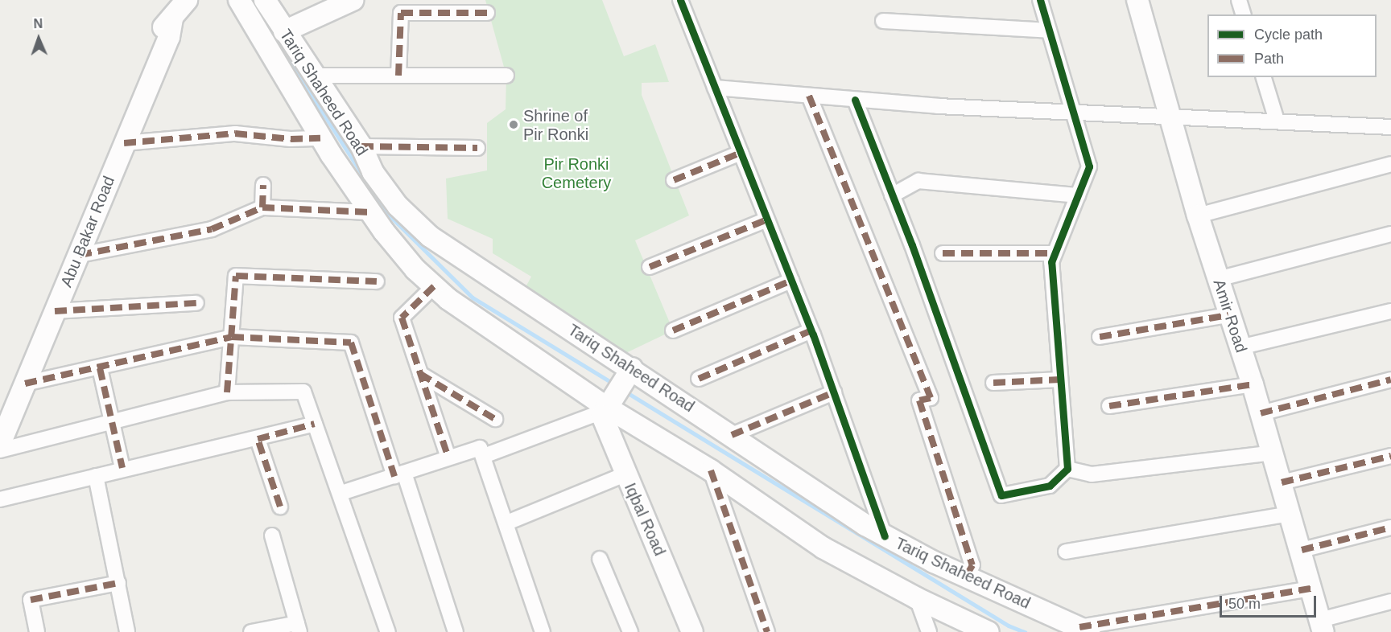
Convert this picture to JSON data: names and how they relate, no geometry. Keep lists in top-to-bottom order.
{
  "streets": {
    "main road": [
      "Tariq Shaheed Road",
      "Abu Bakar Road",
      "Amir Road",
      "Iqbal Road"
    ]
  },
  "crossings": [
    ["Tariq Shaheed Road", "Iqbal Road"]
  ],
  "parks": ["Pir Ronki Cemetery"],
  "places": ["Shrine of Pir Ronki"],
  "legend": ["Cycle path", "Path"],
  "scale_bar": "50 m",
  "north": "top"
}
